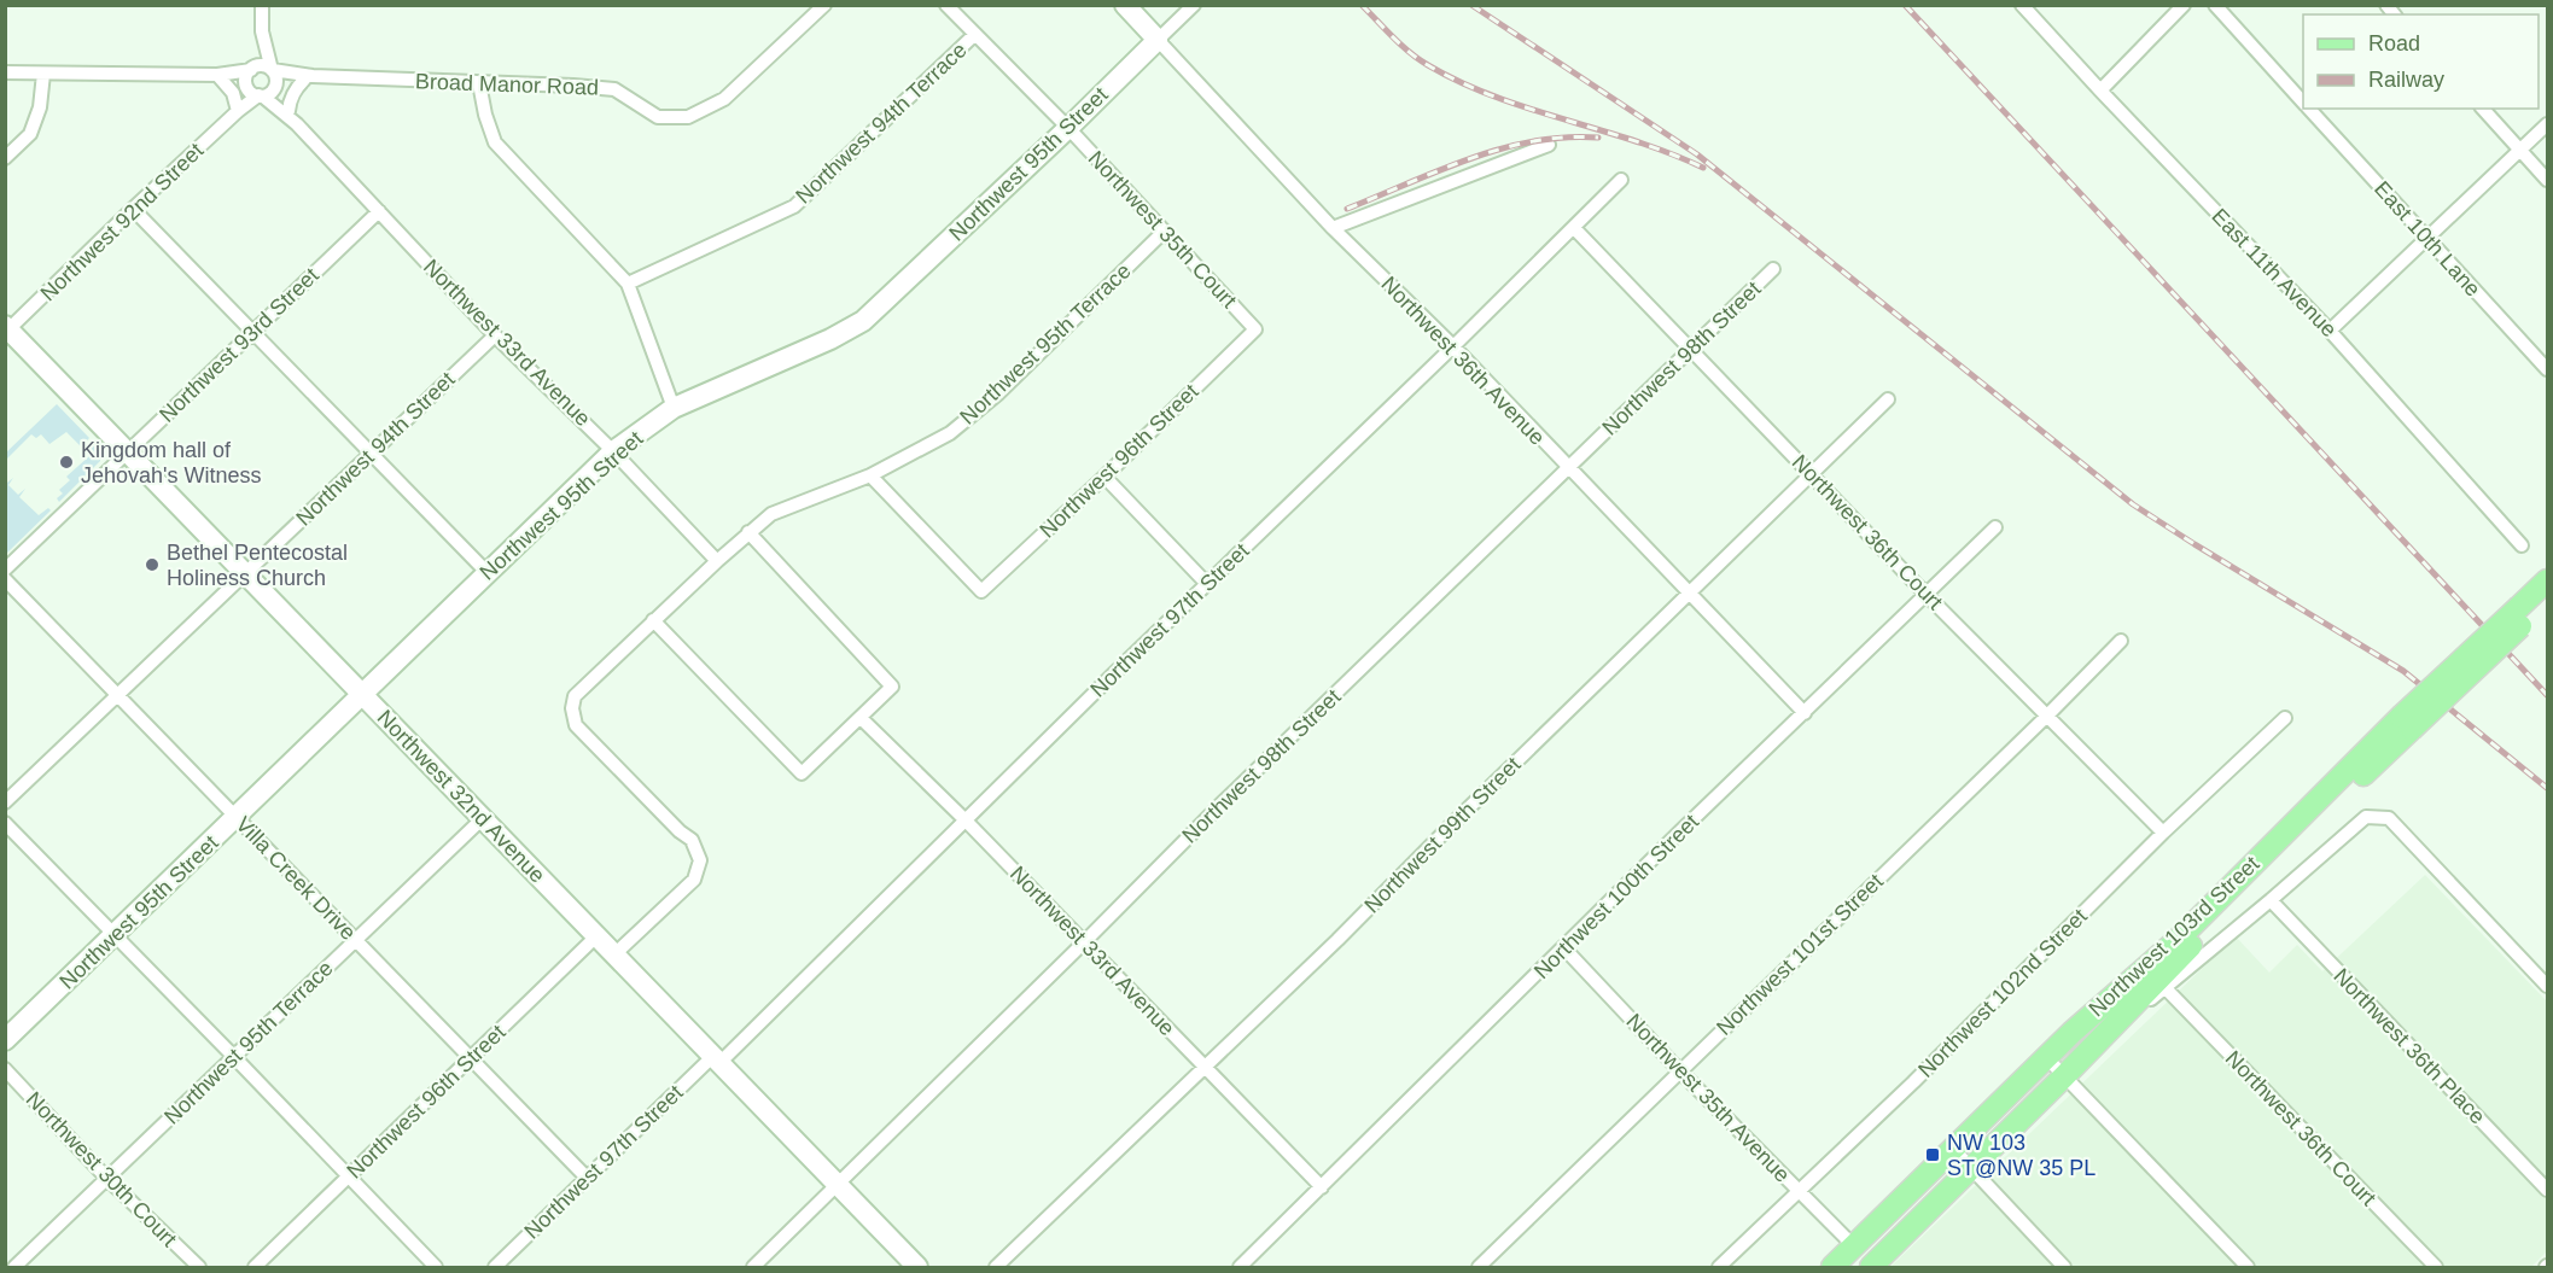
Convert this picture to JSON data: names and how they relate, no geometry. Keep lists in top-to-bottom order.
{
  "streets": {
    "main road": ["Northwest 103rd Street"],
    "street": [
      "Broad Manor Road",
      "Northwest 94th Terrace",
      "Northwest 95th Street",
      "Northwest 92nd Street",
      "Northwest 35th Court",
      "East 10th Lane",
      "East 11th Avenue",
      "Northwest 33rd Avenue",
      "Northwest 95th Terrace",
      "Northwest 93rd Street",
      "Northwest 98th Street",
      "Northwest 36th Avenue",
      "Northwest 94th Street",
      "Northwest 96th Street",
      "Northwest 36th Court",
      "Northwest 97th Street",
      "Northwest 32nd Avenue",
      "Northwest 99th Street",
      "Villa Creek Drive",
      "Northwest 100th Street",
      "Northwest 101st Street",
      "Northwest 102nd Street",
      "Northwest 36th Place",
      "Northwest 35th Avenue",
      "Northwest 30th Court"
    ]
  },
  "crossings": [
    ["Broad Manor Road", "Northwest 92nd Street"],
    ["Broad Manor Road", "Northwest 33rd Avenue"],
    ["Northwest 94th Terrace", "Northwest 35th Court"],
    ["Northwest 95th Street", "Northwest 35th Court"],
    ["Northwest 95th Street", "Northwest 33rd Avenue"],
    ["Northwest 95th Street", "Northwest 36th Avenue"],
    ["Northwest 95th Street", "Northwest 32nd Avenue"],
    ["Northwest 95th Street", "Villa Creek Drive"],
    ["Northwest 92nd Street", "Northwest 33rd Avenue"],
    ["Northwest 92nd Street", "Northwest 32nd Avenue"],
    ["Northwest 35th Court", "Northwest 95th Terrace"],
    ["Northwest 35th Court", "Northwest 96th Street"],
    ["Northwest 33rd Avenue", "Northwest 95th Terrace"],
    ["Northwest 33rd Avenue", "Northwest 93rd Street"],
    ["Northwest 33rd Avenue", "Northwest 98th Street"],
    ["Northwest 33rd Avenue", "Northwest 94th Street"],
    ["Northwest 33rd Avenue", "Northwest 97th Street"],
    ["Northwest 33rd Avenue", "Northwest 99th Street"],
    ["Northwest 33rd Avenue", "Northwest 100th Street"],
    ["Northwest 95th Terrace", "Northwest 96th Street"],
    ["Northwest 95th Terrace", "Northwest 32nd Avenue"],
    ["Northwest 95th Terrace", "Villa Creek Drive"],
    ["Northwest 95th Terrace", "Northwest 30th Court"],
    ["Northwest 93rd Street", "Northwest 32nd Avenue"],
    ["Northwest 98th Street", "Northwest 36th Avenue"],
    ["Northwest 98th Street", "Northwest 36th Court"],
    ["Northwest 98th Street", "Northwest 32nd Avenue"],
    ["Northwest 36th Avenue", "Northwest 97th Street"],
    ["Northwest 36th Avenue", "Northwest 99th Street"],
    ["Northwest 36th Avenue", "Northwest 100th Street"],
    ["Northwest 94th Street", "Northwest 32nd Avenue"],
    ["Northwest 94th Street", "Villa Creek Drive"],
    ["Northwest 96th Street", "Northwest 32nd Avenue"],
    ["Northwest 96th Street", "Villa Creek Drive"],
    ["Northwest 36th Court", "Northwest 97th Street"],
    ["Northwest 36th Court", "Northwest 99th Street"],
    ["Northwest 36th Court", "Northwest 100th Street"],
    ["Northwest 36th Court", "Northwest 103rd Street"],
    ["Northwest 36th Court", "Northwest 101st Street"],
    ["Northwest 36th Court", "Northwest 102nd Street"],
    ["Northwest 97th Street", "Northwest 32nd Avenue"],
    ["Northwest 97th Street", "Villa Creek Drive"],
    ["Northwest 100th Street", "Northwest 35th Avenue"],
    ["Northwest 103rd Street", "Northwest 36th Place"],
    ["Northwest 103rd Street", "Northwest 35th Avenue"],
    ["Northwest 101st Street", "Northwest 35th Avenue"],
    ["Northwest 102nd Street", "Northwest 35th Avenue"]
  ],
  "places": {
    "other": ["Kingdom hall of Jehovah's Witness", "Bethel Pentecostal Holiness Church"],
    "transit": ["NW 103 ST@NW 35 PL"]
  },
  "legend": ["Road", "Railway"]
}
